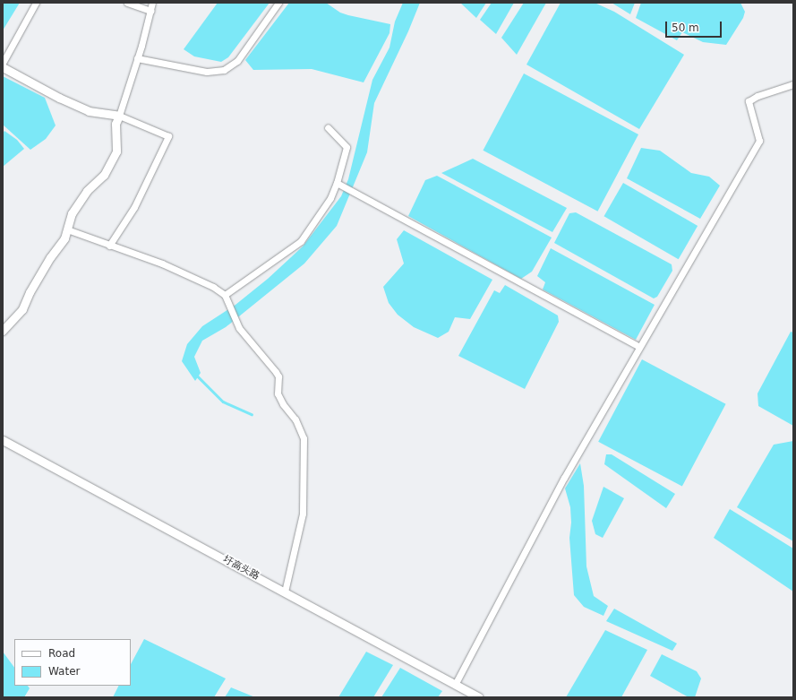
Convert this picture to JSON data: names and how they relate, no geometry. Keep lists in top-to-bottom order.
{
  "streets": {
    "street": ["圩高头路"]
  },
  "legend": ["Road", "Water"],
  "scale_bar": "50 m"
}
